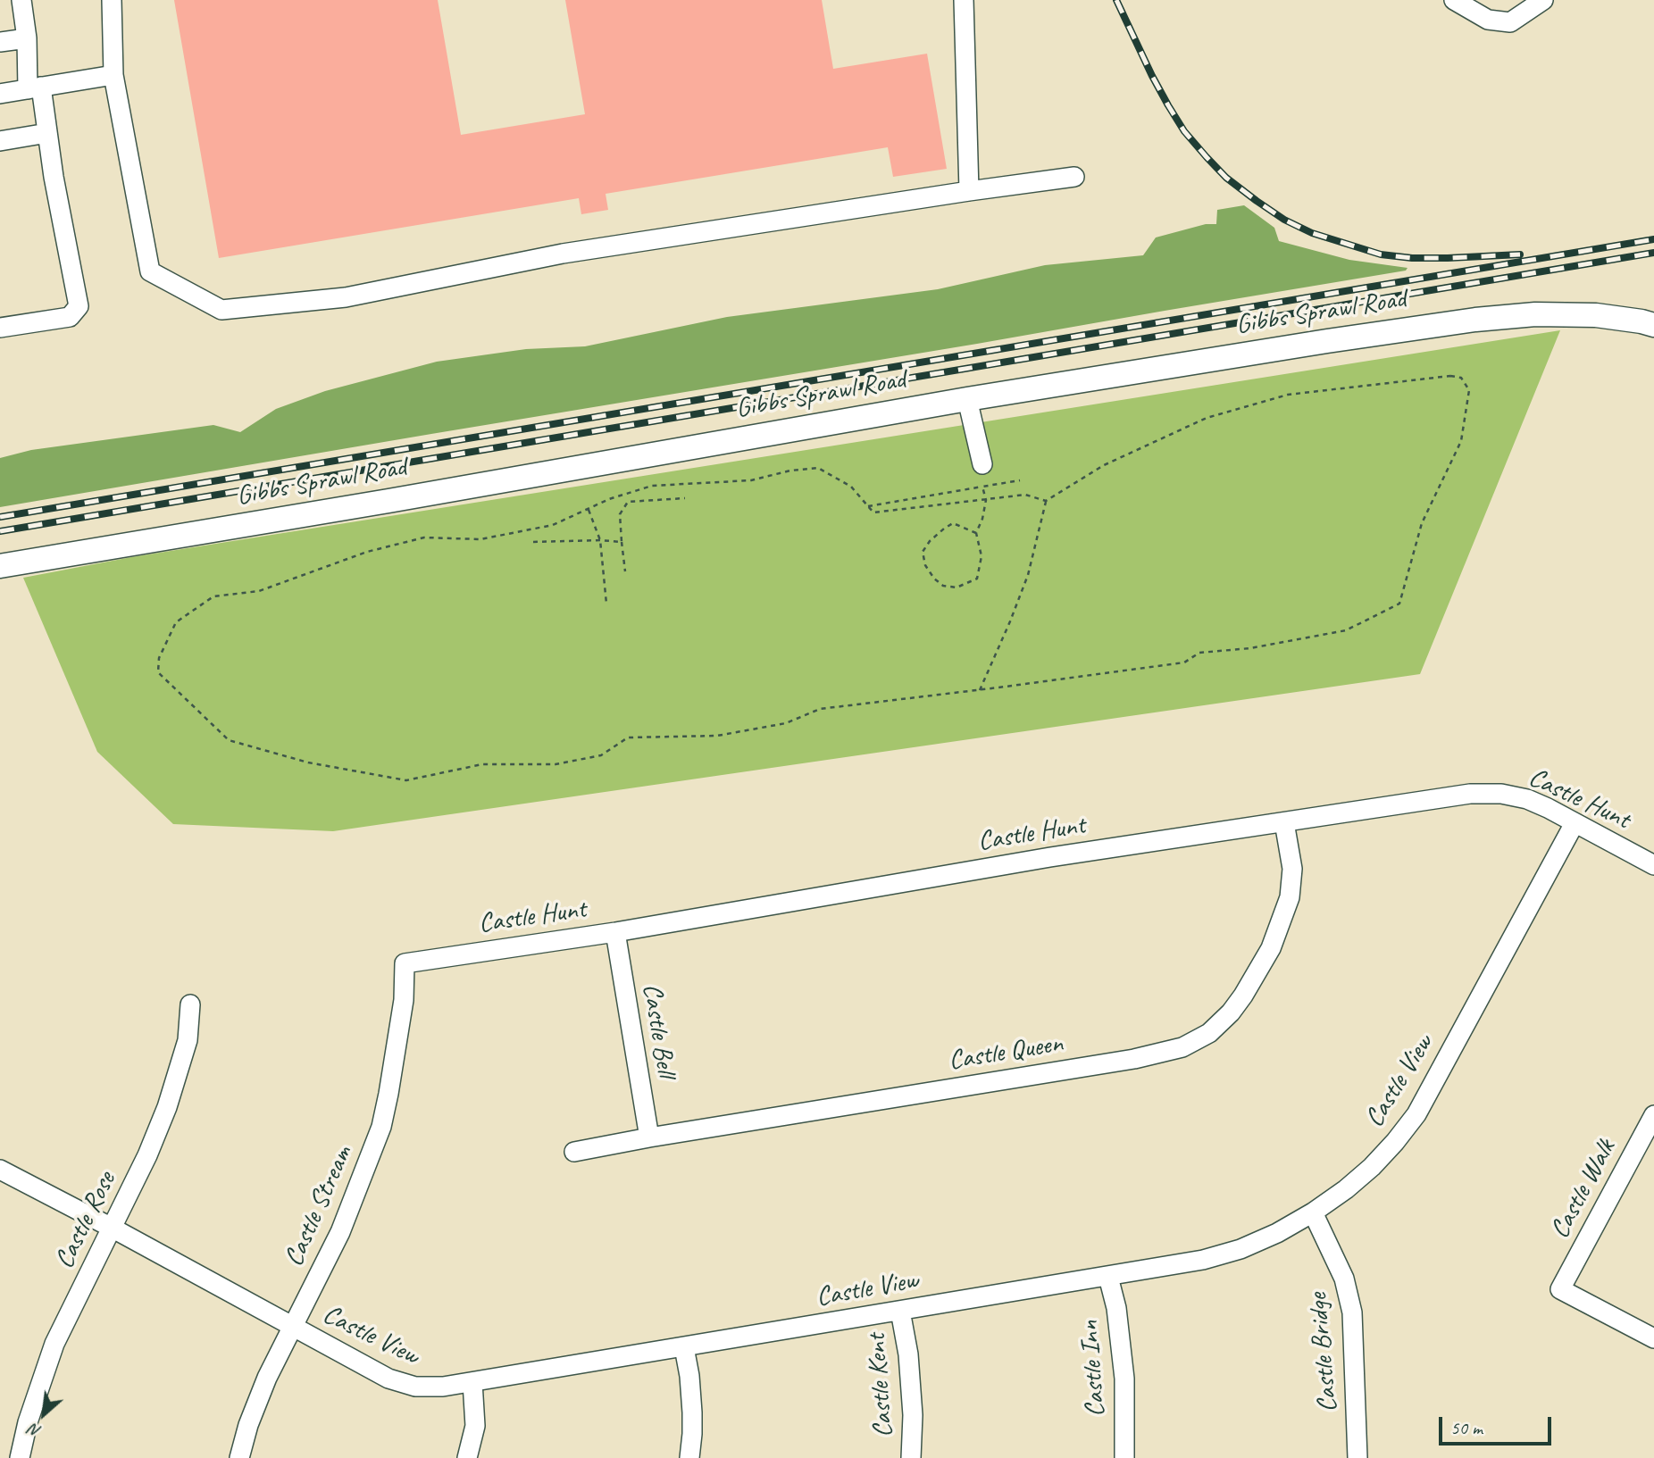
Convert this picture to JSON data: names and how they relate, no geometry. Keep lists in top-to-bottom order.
{
  "streets": {
    "main road": ["Gibbs Sprawl Road"],
    "street": [
      "Castle Hunt",
      "Castle Bell",
      "Castle Queen",
      "Castle View",
      "Castle Walk",
      "Castle Stream",
      "Castle Rose",
      "Castle Bridge",
      "Castle Inn",
      "Castle Kent"
    ]
  },
  "crossings": [
    ["Castle Hunt", "Castle Bell"],
    ["Castle Hunt", "Castle Queen"],
    ["Castle Hunt", "Castle View"],
    ["Castle Hunt", "Castle Stream"],
    ["Castle Bell", "Castle Queen"],
    ["Castle View", "Castle Stream"],
    ["Castle View", "Castle Rose"],
    ["Castle View", "Castle Bridge"],
    ["Castle View", "Castle Inn"],
    ["Castle View", "Castle Kent"]
  ],
  "scale_bar": "50 m",
  "north": "bottom left"
}
